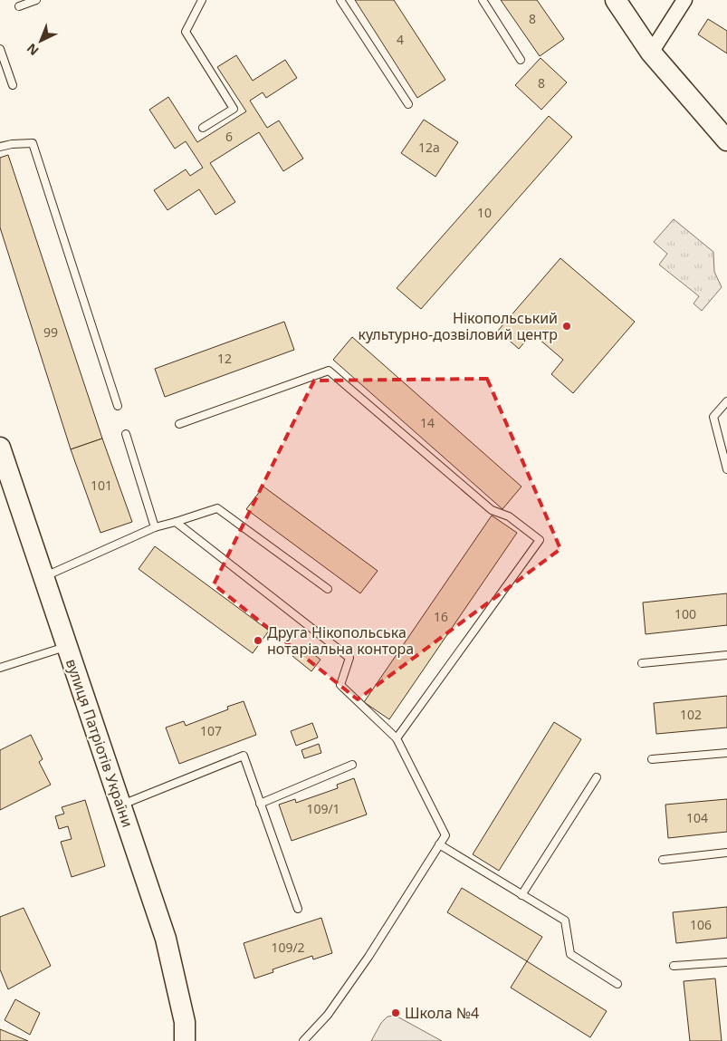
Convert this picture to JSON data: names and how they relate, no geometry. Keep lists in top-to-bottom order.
{
  "streets": {
    "main road": ["вулиця Патріотів України"]
  },
  "places": ["Нікопольський культурно-дозвіловий центр", "Друга Нікопольська нотаріальна контора", "Школа №4"],
  "house_numbers": [
    "8",
    "4",
    "8",
    "6",
    "12а",
    "10",
    "99",
    "12",
    "14",
    "101",
    "100",
    "16",
    "102",
    "107",
    "109/1",
    "104",
    "106",
    "109/2"
  ],
  "north": "bottom left"
}
